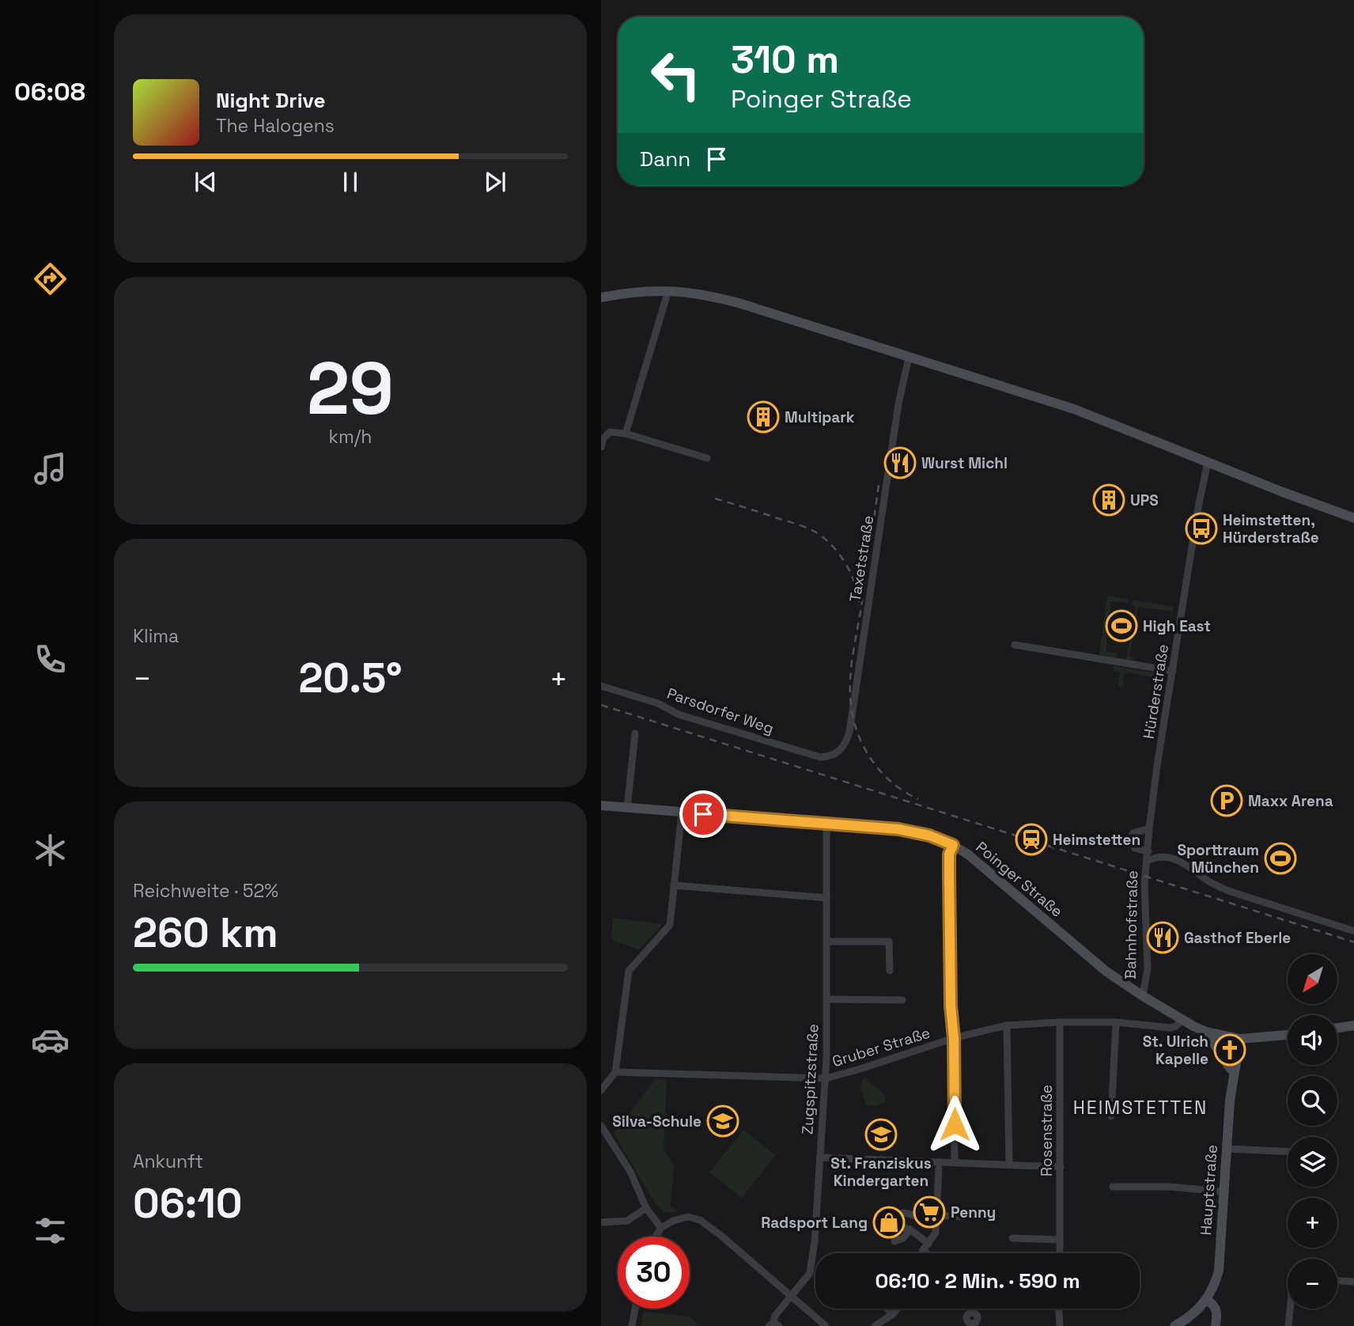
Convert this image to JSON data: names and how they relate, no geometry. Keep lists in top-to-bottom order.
{
  "streets": {
    "street": [
      "Taxetstraße",
      "Hürderstraße",
      "Parsdorfer Weg",
      "Poinger Straße",
      "Bahnhofstraße",
      "Gruber Straße",
      "Zugspitzstraße",
      "Rosenstraße",
      "Hauptstraße"
    ]
  },
  "crossings": [
    ["Taxetstraße", "Parsdorfer Weg"],
    ["Hürderstraße", "Bahnhofstraße"],
    ["Poinger Straße", "Bahnhofstraße"],
    ["Poinger Straße", "Zugspitzstraße"],
    ["Bahnhofstraße", "Gruber Straße"],
    ["Bahnhofstraße", "Hauptstraße"],
    ["Gruber Straße", "Zugspitzstraße"],
    ["Gruber Straße", "Rosenstraße"]
  ],
  "districts": ["HEIMSTETTEN"],
  "places": {
    "building": ["Multipark", "UPS"],
    "restaurant": ["Wurst Michl", "Gasthof Eberle"],
    "bus stop": ["Heimstetten, Hürderstraße"],
    "sports": ["High East", "Sporttraum München"],
    "parking": ["Maxx Arena"],
    "station": ["Heimstetten"],
    "church": ["St. Ulrich Kapelle"],
    "school or university": ["Silva-Schule", "St. Franziskus Kindergarten"],
    "supermarket": ["Penny"],
    "shop": ["Radsport Lang"]
  },
  "north": "bottom left",
  "page": {
    "tabs": "06:08",
    "turn": ["310 m", "Poinger Straße"],
    "song": ["Night Drive", "The Halogens"],
    "then": "Dann",
    "tile": [
      ["29", "km/h"],
      "Klima",
      ["Reichweite · 52%", "260 km"],
      ["Ankunft", "06:10"]
    ],
    "heat": ["−", "20.5°", "+"],
    "map_buttons": ["+", "−"],
    "limit": "30",
    "trip": "06:10 · 2 Min. · 590 m"
  }
}
